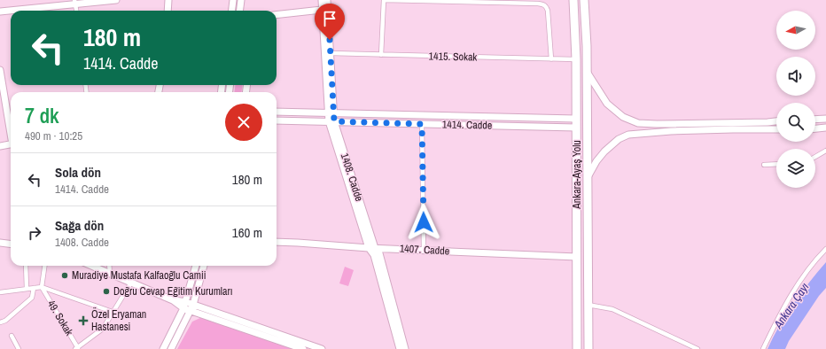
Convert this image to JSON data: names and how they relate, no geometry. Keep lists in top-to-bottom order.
{
  "streets": {
    "highway": ["Ankara-Ayaş Yolu"],
    "main road": ["1414. Cadde", "1408. Cadde", "1407. Cadde"],
    "street": ["1415. Sokak", "49. Sokak"]
  },
  "crossings": [
    ["1415. Sokak", "Ankara-Ayaş Yolu"],
    ["1415. Sokak", "1408. Cadde"],
    ["1414. Cadde", "Ankara-Ayaş Yolu"],
    ["1414. Cadde", "1408. Cadde"],
    ["Ankara-Ayaş Yolu", "1407. Cadde"],
    ["1408. Cadde", "1407. Cadde"]
  ],
  "water": ["Ankara Çayı"],
  "places": {
    "other": ["Muradiye Mustafa Kalfaoğlu Camii", "Doğru Cevap Eğitim Kurumları"],
    "health": ["Özel Eryaman Hastanesi"]
  },
  "north": "left",
  "page": {
    "turn": ["180 m", "1414. Cadde"],
    "heading": ["7 dk", "490 m · 10:25"],
    "list": [
      {
        "name": "Sola dön",
        "note": "1414. Cadde",
        "value": "180 m"
      },
      {
        "name": "Sağa dön",
        "note": "1408. Cadde",
        "value": "160 m"
      }
    ]
  }
}
